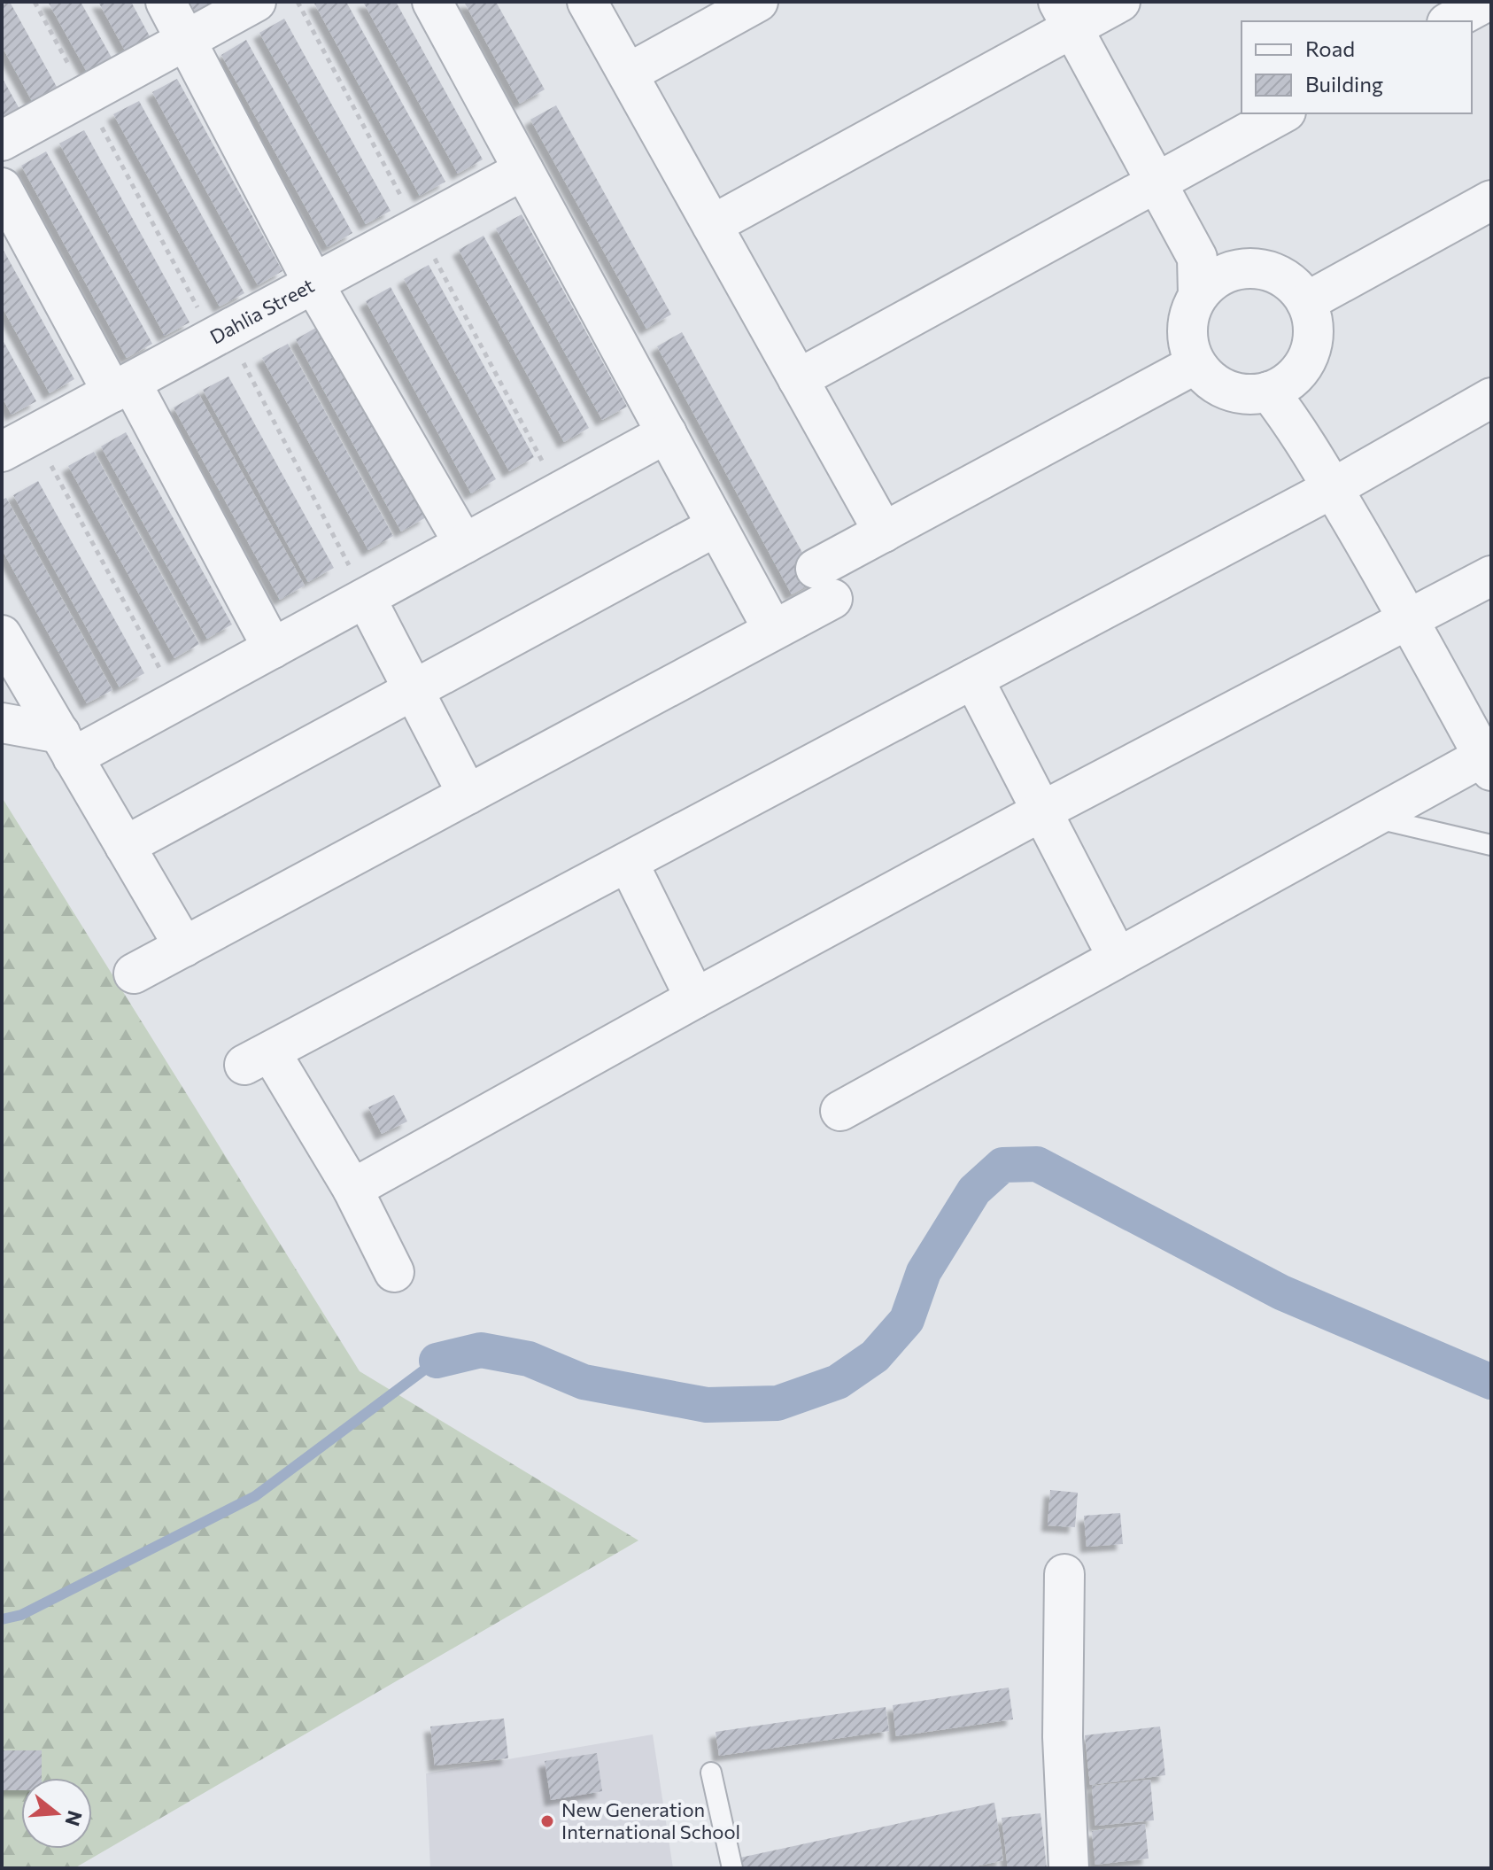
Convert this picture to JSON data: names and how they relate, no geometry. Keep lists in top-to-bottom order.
{
  "streets": {
    "street": ["Dahlia Street"]
  },
  "places": ["New Generation International School"],
  "legend": ["Road", "Building"],
  "north": "right"
}
